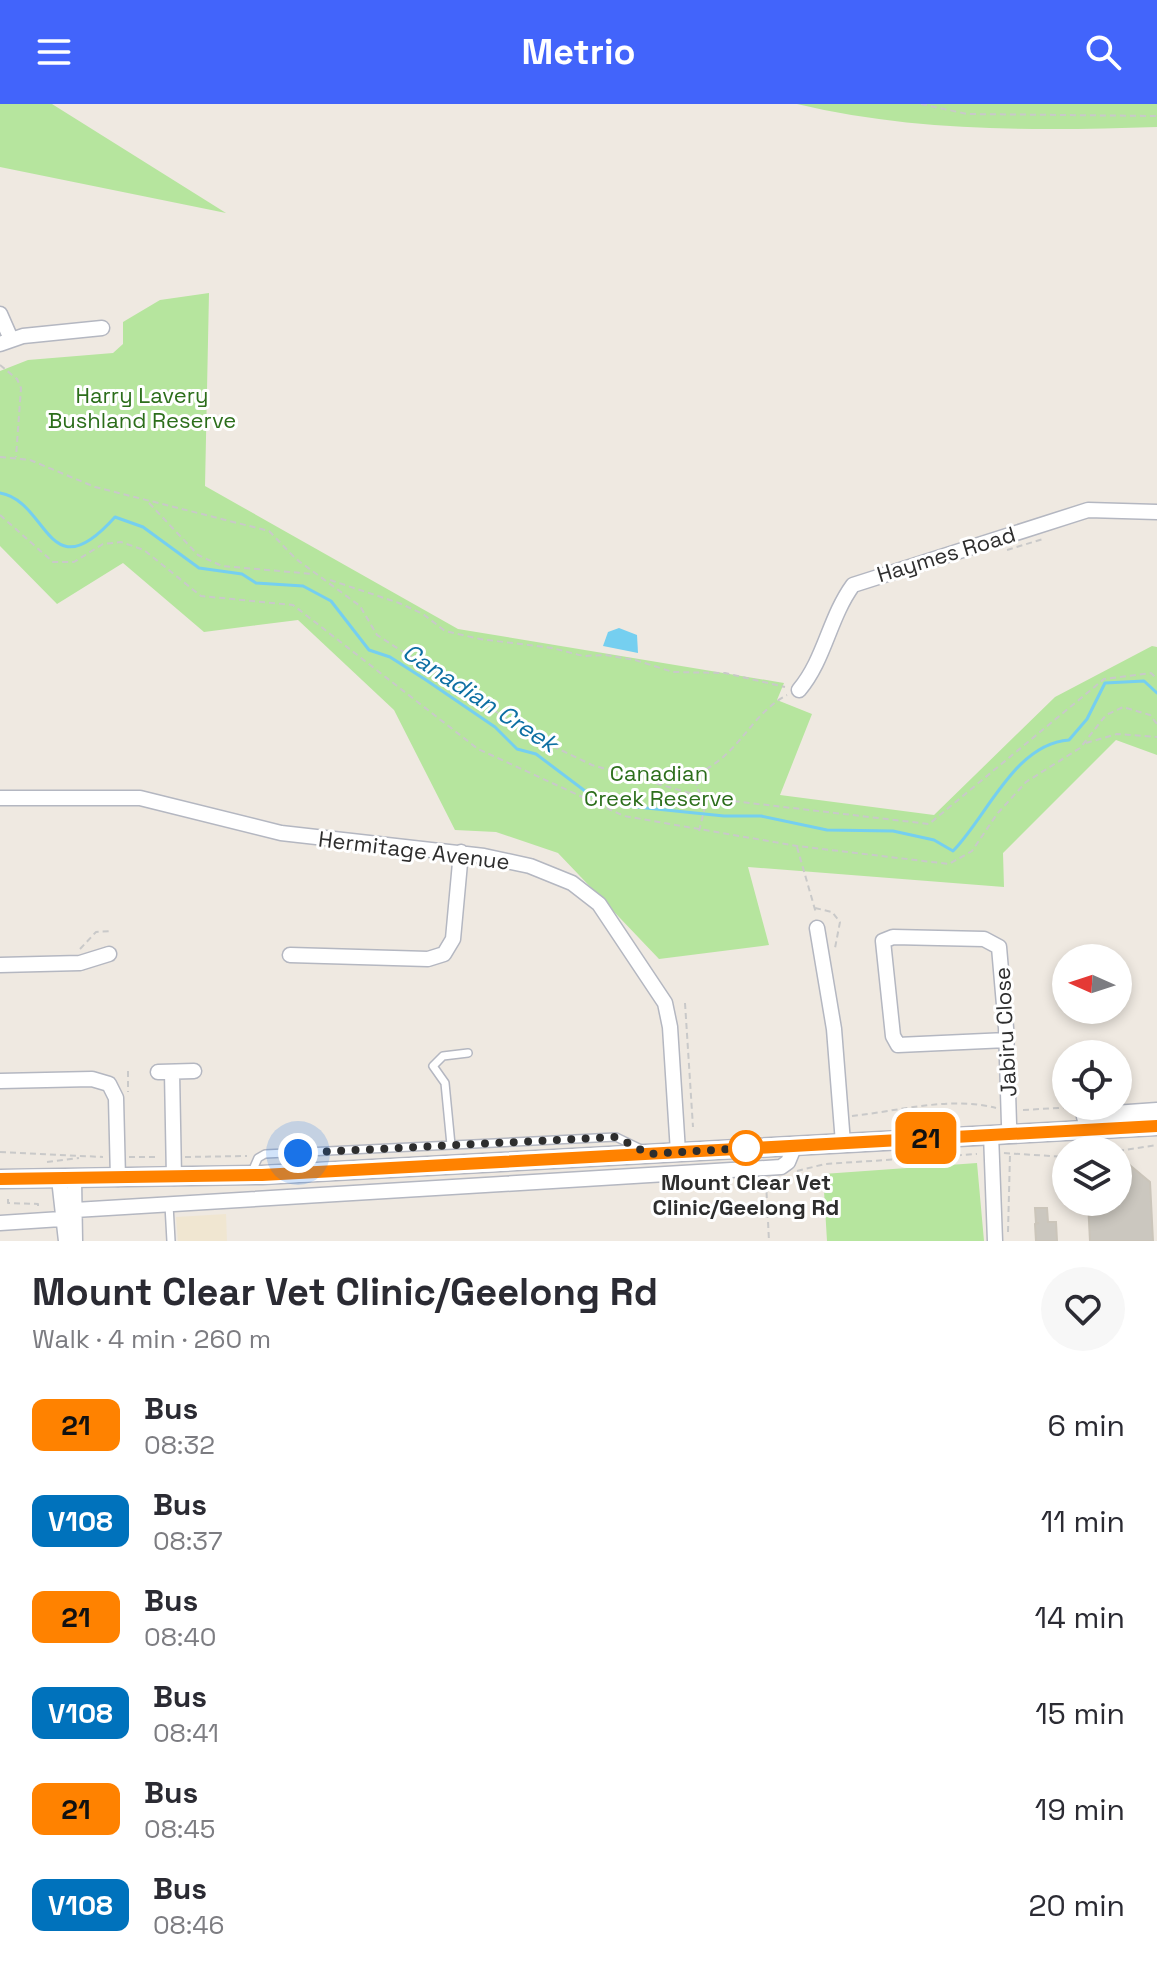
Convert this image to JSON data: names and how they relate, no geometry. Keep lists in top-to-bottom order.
{
  "streets": {
    "street": ["Haymes Road", "Hermitage Avenue", "Jabiru Close"]
  },
  "water": ["Canadian Creek"],
  "parks": ["Harry Lavery Bushland Reserve", "Canadian Creek Reserve"],
  "places": ["Mount Clear Vet Clinic/Geelong Rd"],
  "lines": ["bus line 21"],
  "north": "left",
  "page": {
    "header": "Metrio",
    "on_map": "21",
    "heading": ["Mount Clear Vet Clinic/Geelong Rd", "Walk · 4 min · 260 m"],
    "list": [
      {
        "mark": "21",
        "name": "Bus",
        "note": "08:32",
        "value": "6 min"
      },
      {
        "mark": "V108",
        "name": "Bus",
        "note": "08:37",
        "value": "11 min"
      },
      {
        "mark": "21",
        "name": "Bus",
        "note": "08:40",
        "value": "14 min"
      },
      {
        "mark": "V108",
        "name": "Bus",
        "note": "08:41",
        "value": "15 min"
      },
      {
        "mark": "21",
        "name": "Bus",
        "note": "08:45",
        "value": "19 min"
      },
      {
        "mark": "V108",
        "name": "Bus",
        "note": "08:46",
        "value": "20 min"
      }
    ]
  }
}
